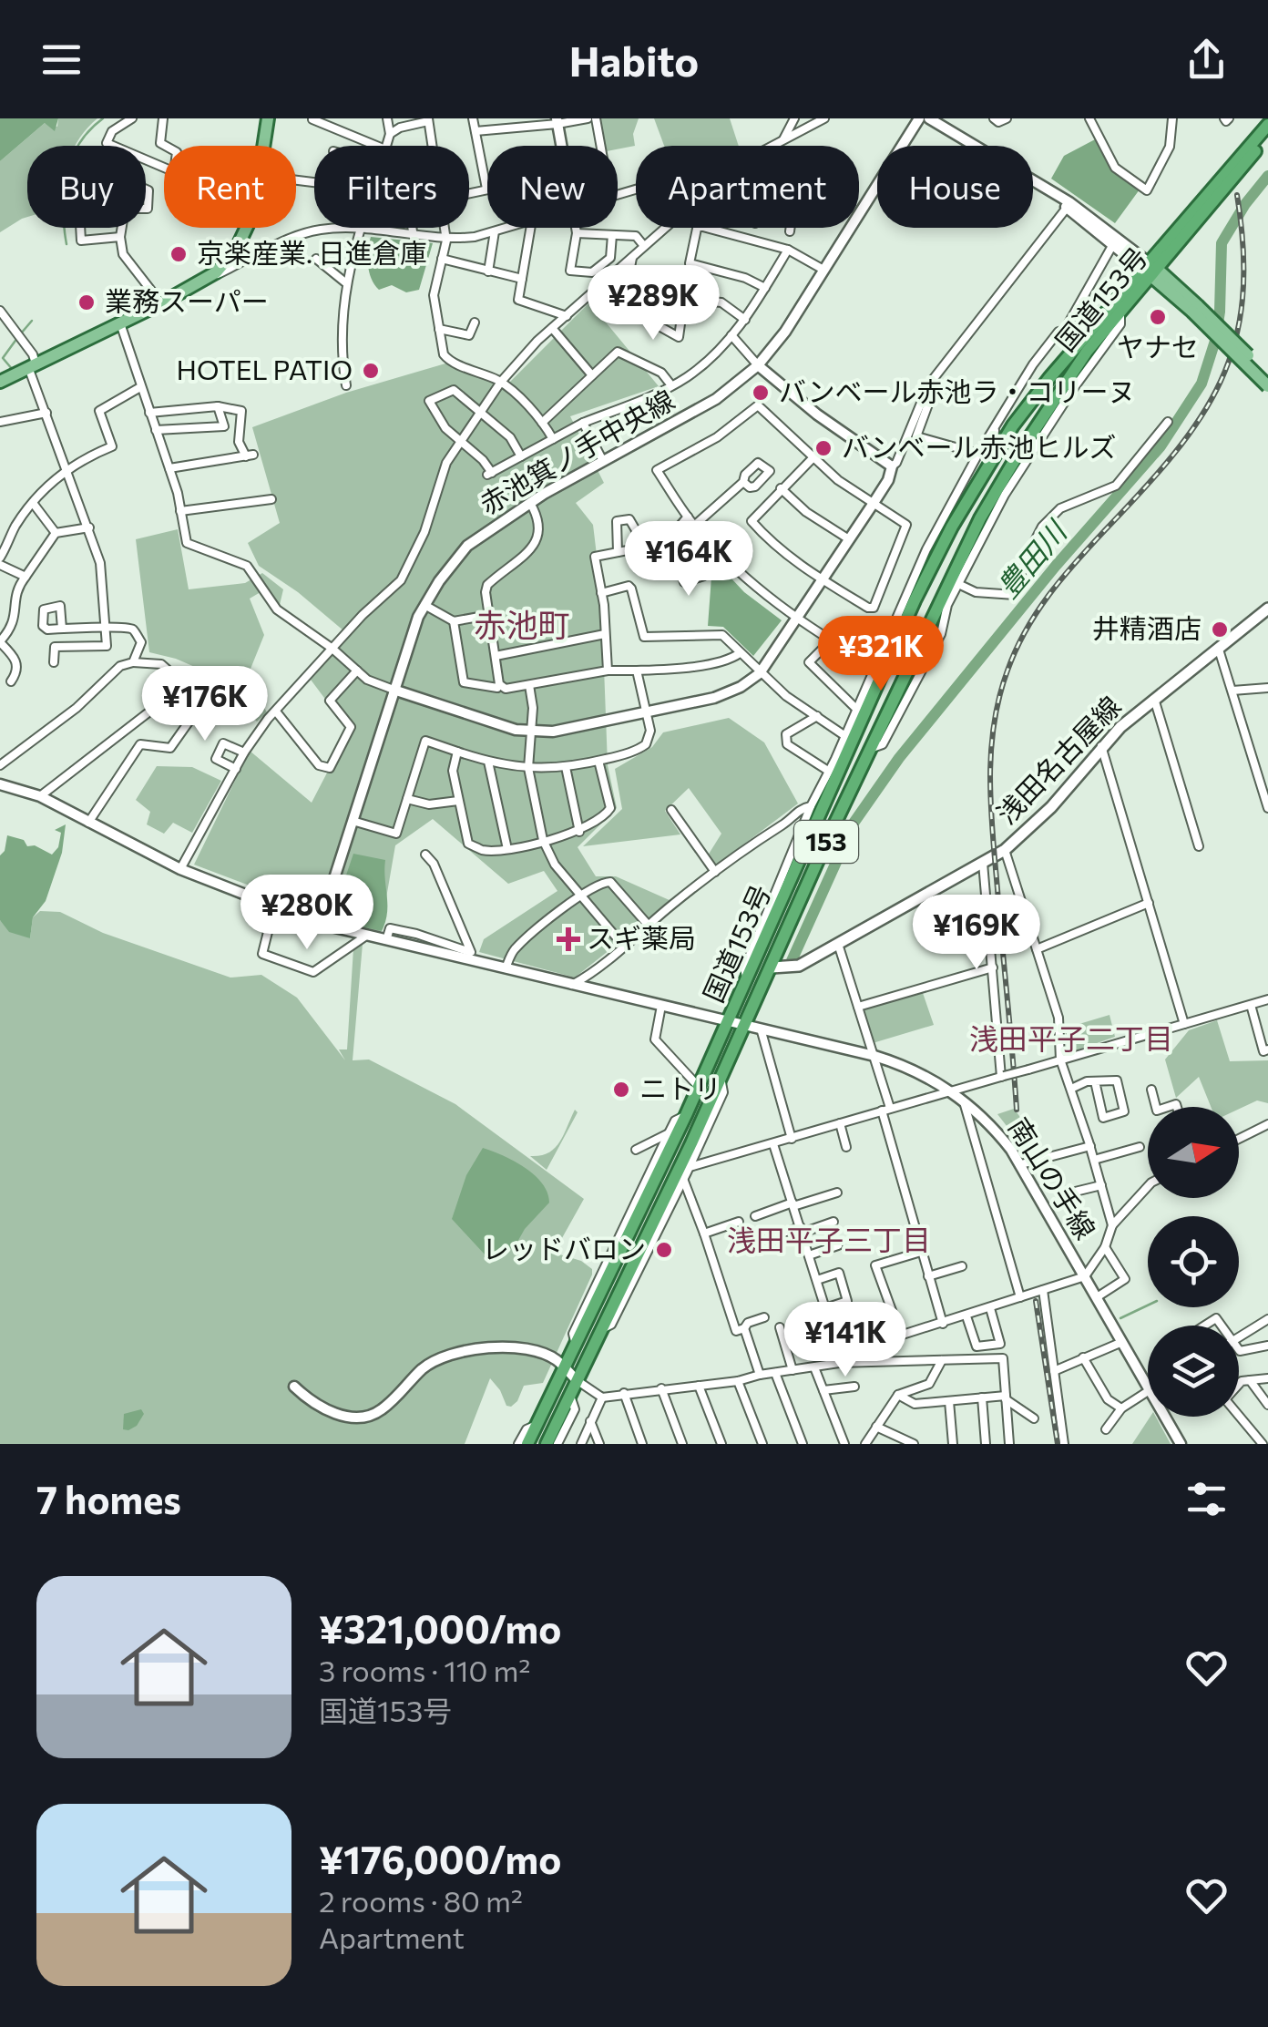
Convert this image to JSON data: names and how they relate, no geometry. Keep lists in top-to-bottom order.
{
  "streets": {
    "highway": ["国道153号", "153"],
    "main road": ["浅田名古屋線"],
    "street": ["赤池箕ノ手中央線", "南山の手線"]
  },
  "crossings": [
    ["国道153号", "浅田名古屋線"],
    ["国道153号", "153"],
    ["国道153号", "南山の手線"],
    ["赤池箕ノ手中央線", "南山の手線"]
  ],
  "districts": ["赤池町", "浅田平子二丁目", "浅田平子三丁目"],
  "water": ["豊田川"],
  "places": {
    "other": [
      "京楽産業. 日進倉庫",
      "業務スーパー",
      "ヤナセ",
      "HOTEL PATIO",
      "バンベール赤池ラ・コリーヌ",
      "バンベール赤池ヒルズ",
      "井精酒店",
      "ニトリ",
      "レッドバロン"
    ],
    "health": ["スギ薬局"]
  },
  "north": "right",
  "page": {
    "header": "Habito",
    "chip": [
      "Buy",
      "Rent",
      "Filters",
      "New",
      "Apartment",
      "House"
    ],
    "price": [
      "¥289K",
      "¥164K",
      "¥321K",
      "¥176K",
      "¥280K",
      "¥169K",
      "¥141K"
    ],
    "heading": "7 homes",
    "list": [
      {
        "name": "¥321,000/mo",
        "note": "3 rooms · 110 m² · 国道153号"
      },
      {
        "name": "¥176,000/mo",
        "note": "2 rooms · 80 m² · Apartment"
      }
    ]
  }
}
